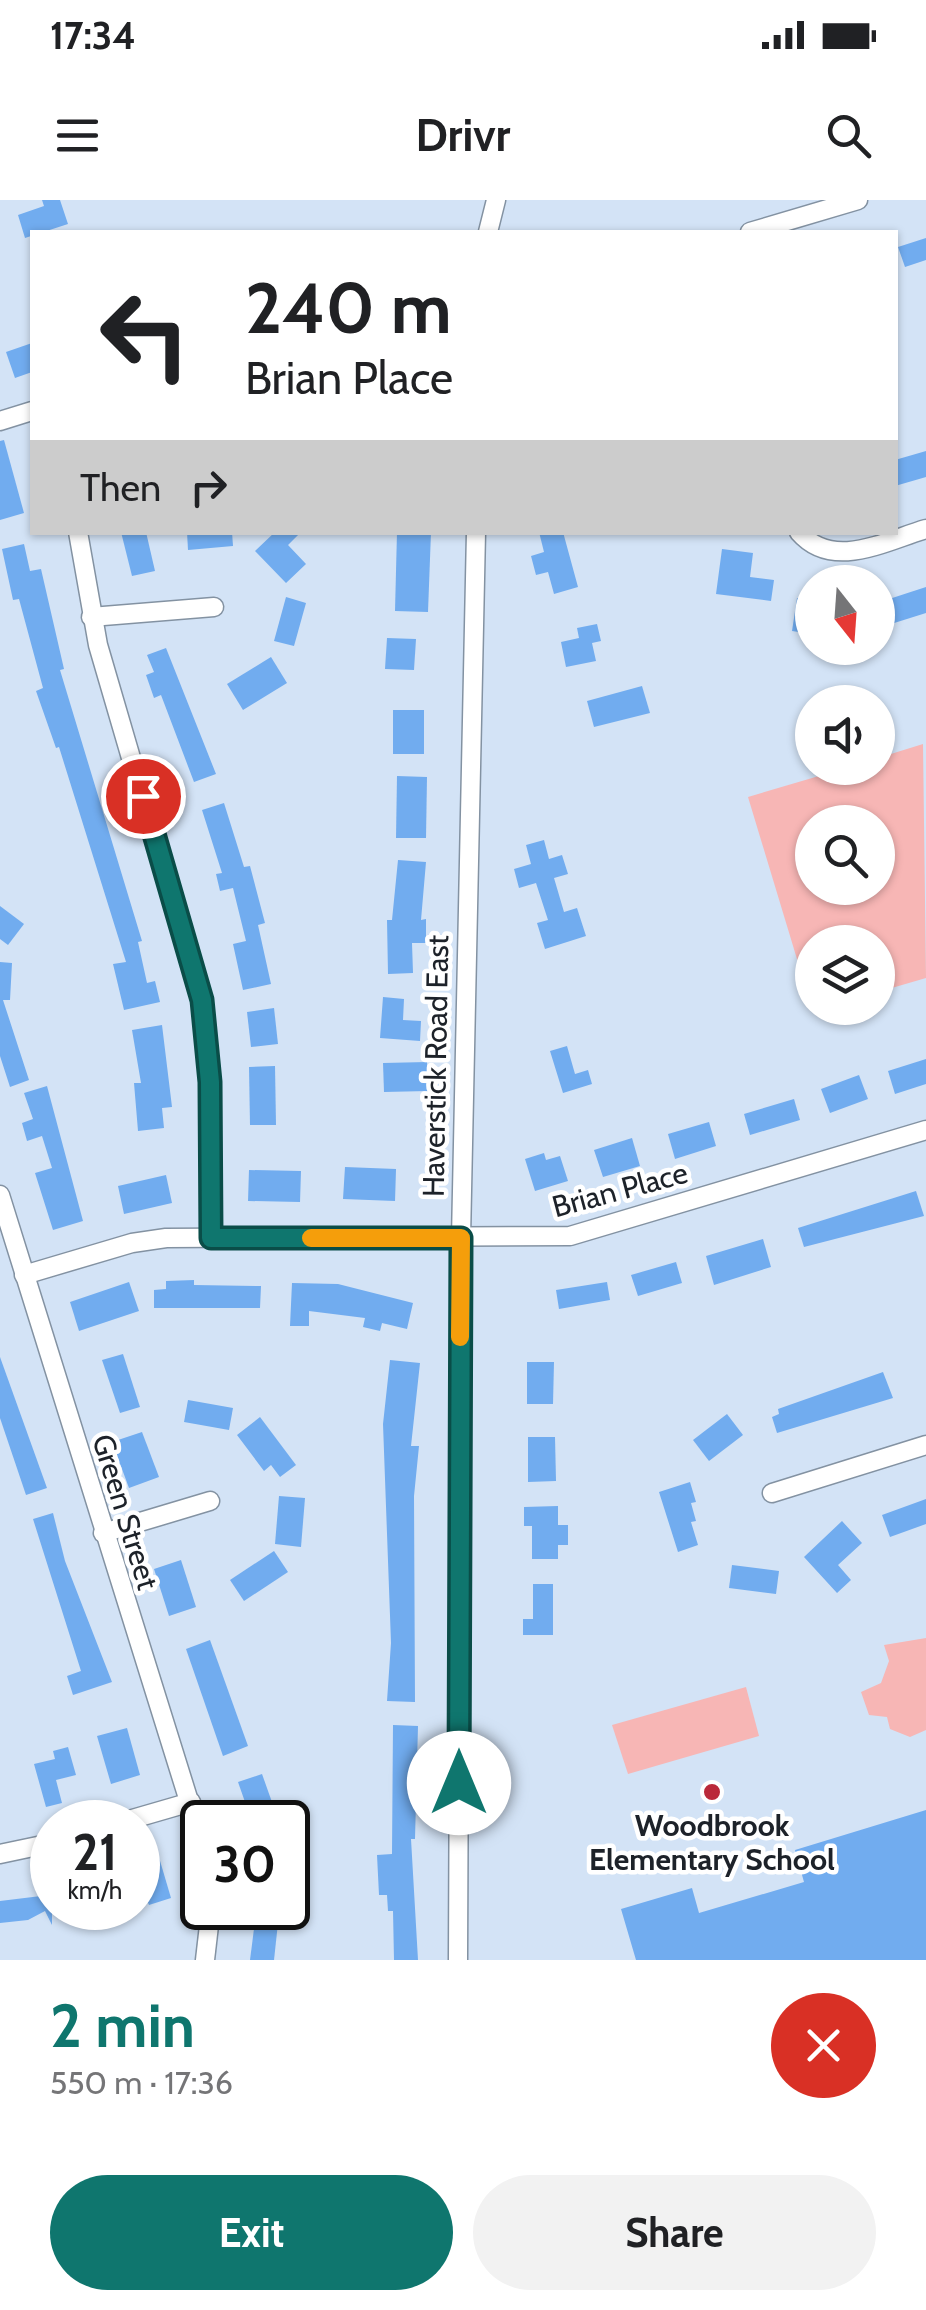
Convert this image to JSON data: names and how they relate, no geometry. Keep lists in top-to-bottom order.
{
  "streets": {
    "street": ["Haverstick Road East", "Brian Place", "Green Street"]
  },
  "crossings": [
    ["Haverstick Road East", "Brian Place"],
    ["Brian Place", "Green Street"]
  ],
  "places": ["Woodbrook Elementary School"],
  "north": "bottom",
  "page": {
    "status": "17:34",
    "header": "Drivr",
    "turn": ["240 m", "Brian Place"],
    "then": "Then",
    "speed": "21 km/h",
    "limit": "30",
    "heading": ["2 min", "550 m · 17:36"],
    "buttons": ["Exit", "Share"]
  }
}
